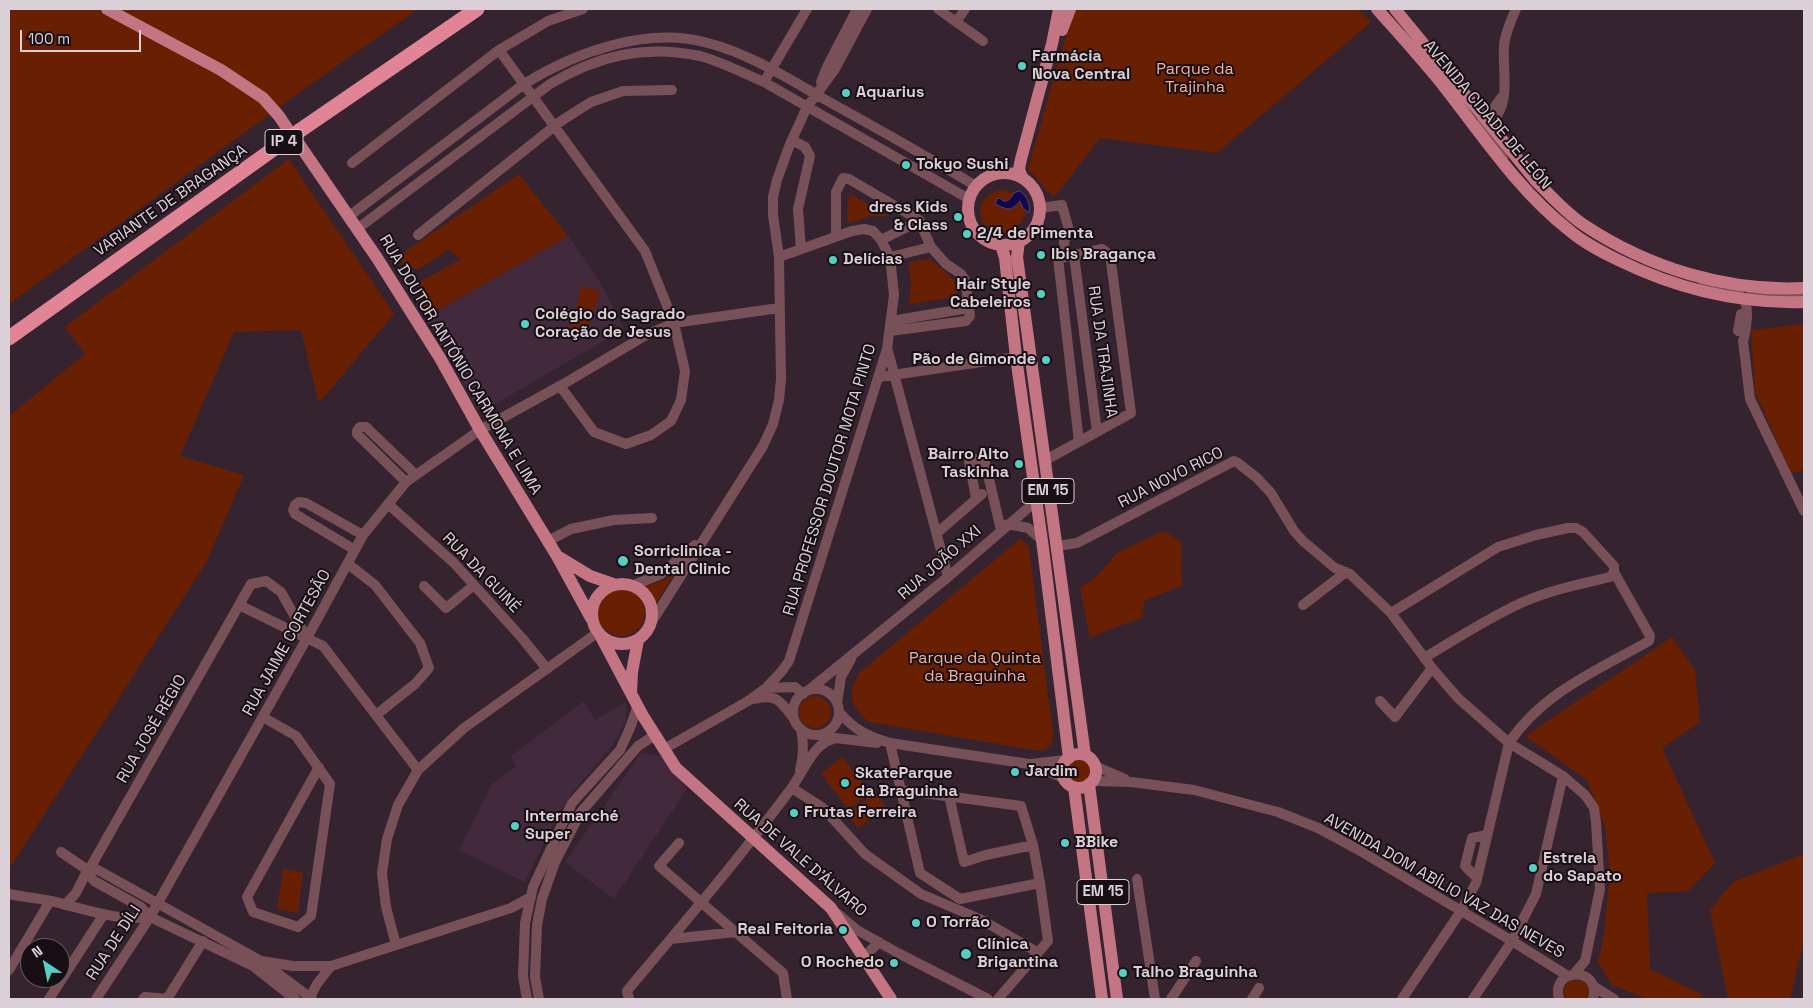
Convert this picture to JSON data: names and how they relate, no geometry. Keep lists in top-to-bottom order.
{
  "streets": {
    "highway": ["IP 4", "VARIANTE DE BRAGANÇA"],
    "main road": [
      "AVENIDA CIDADE DE LEÓN",
      "RUA DOUTOR ANTÓNIO CARMONA E LIMA",
      "EM 15",
      "RUA DE VALE D'ÁLVARO"
    ],
    "street": [
      "RUA DA TRAJINHA",
      "RUA NOVO RICO",
      "RUA PROFESSOR DOUTOR MOTA PINTO",
      "RUA JOÃO XXI",
      "RUA DA GUINÉ",
      "RUA JAIME CORTESÃO",
      "RUA JOSÉ RÉGIO",
      "AVENIDA DOM ABÍLIO VAZ DAS NEVES",
      "RUA DE DÍLI"
    ]
  },
  "crossings": [
    ["RUA DA TRAJINHA", "EM 15"],
    ["RUA DOUTOR ANTÓNIO CARMONA E LIMA", "RUA JAIME CORTESÃO"],
    ["RUA DOUTOR ANTÓNIO CARMONA E LIMA", "RUA DE VALE D'ÁLVARO"],
    ["RUA NOVO RICO", "EM 15"],
    ["RUA PROFESSOR DOUTOR MOTA PINTO", "RUA JOÃO XXI"],
    ["RUA PROFESSOR DOUTOR MOTA PINTO", "RUA DE VALE D'ÁLVARO"],
    ["EM 15", "RUA JOÃO XXI"],
    ["RUA DA GUINÉ", "RUA JAIME CORTESÃO"],
    ["RUA JAIME CORTESÃO", "RUA JOSÉ RÉGIO"],
    ["RUA JAIME CORTESÃO", "RUA DE DÍLI"]
  ],
  "parks": ["Parque da Trajinha", "Parque da Quinta da Braguinha"],
  "places": [
    "Farmácia Nova Central",
    "Aquarius",
    "Tokyo Sushi",
    "dress Kids & Class",
    "2/4 de Pimenta",
    "Ibis Bragança",
    "Delícias",
    "Hair Style Cabeleiros",
    "Colégio do Sagrado Coração de Jesus",
    "Pão de Gimonde",
    "Bairro Alto Taskinha",
    "Sorriclinica - Dental Clinic",
    "Jardim",
    "SkateParque da Braguinha",
    "Frutas Ferreira",
    "Intermarché Super",
    "BBike",
    "Estrela do Sapato",
    "O Torrão",
    "Real Feitoria",
    "Clínica Brigantina",
    "O Rochedo",
    "Talho Braguinha"
  ],
  "scale_bar": "100 m",
  "north": "top left"
}
